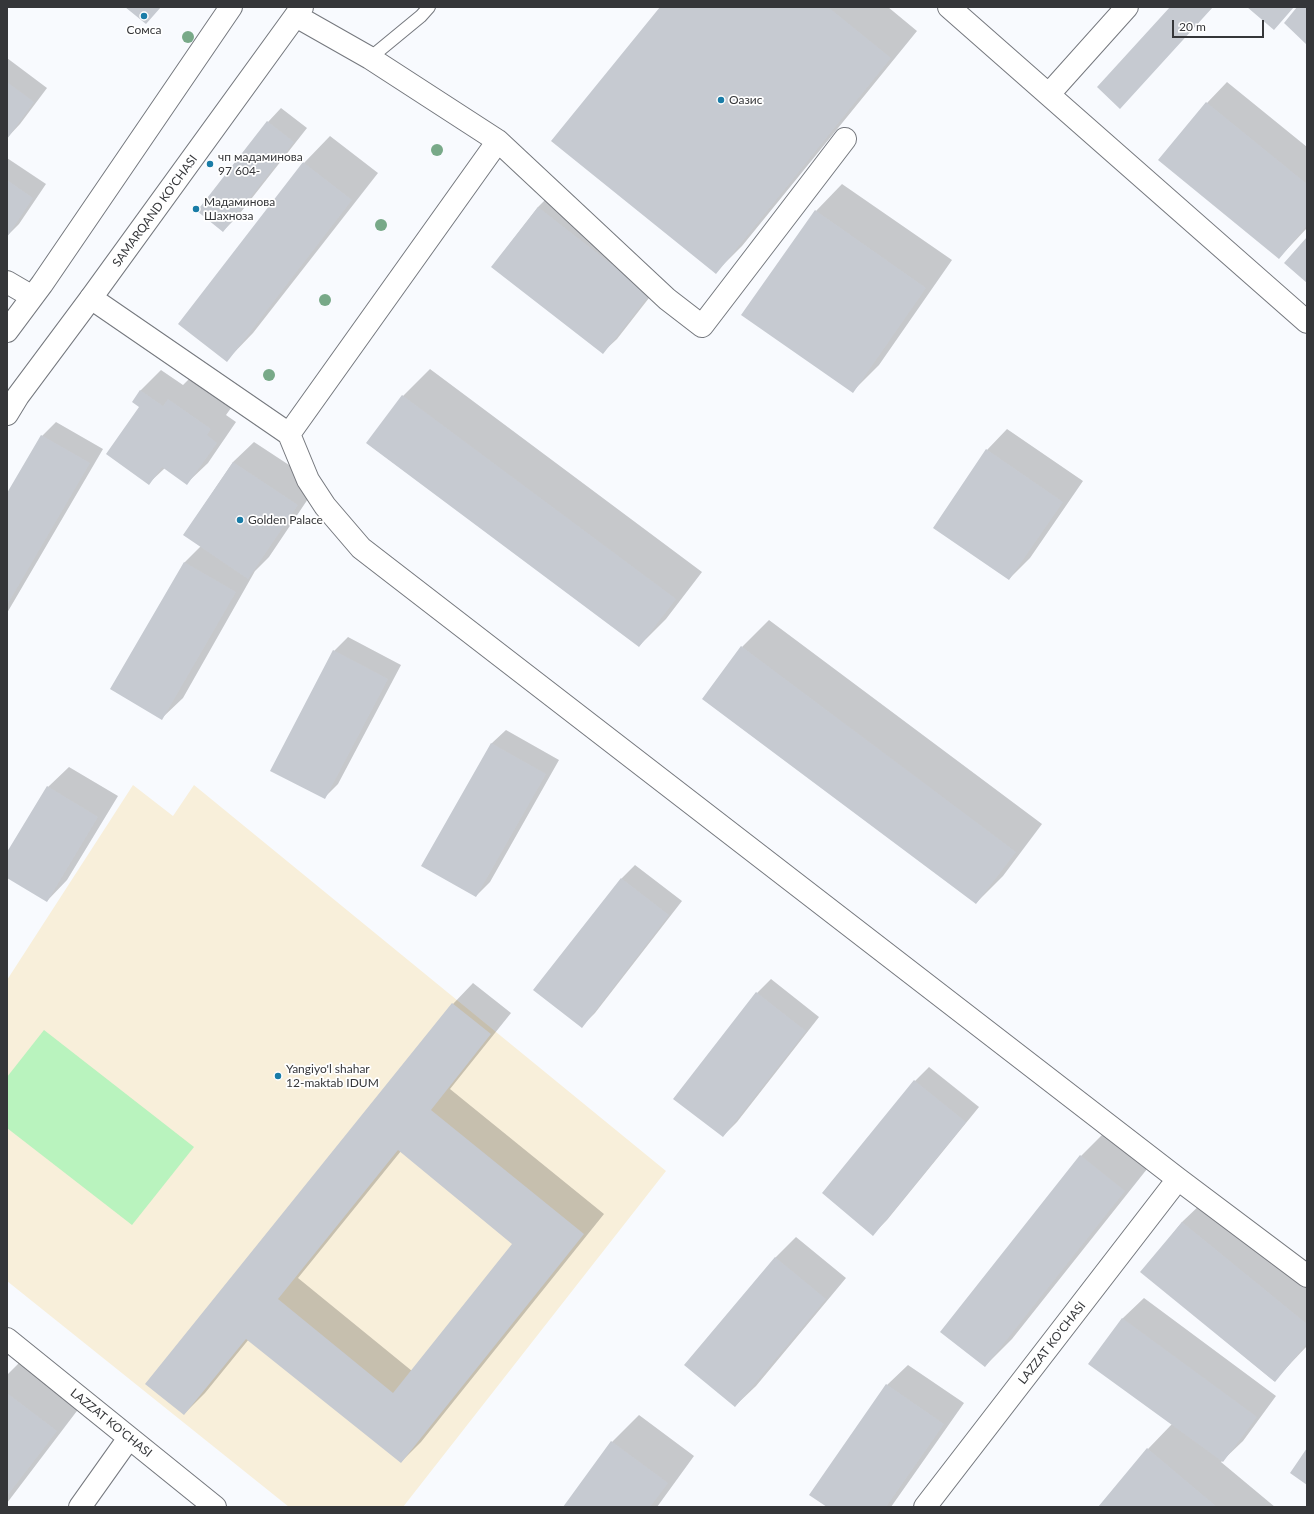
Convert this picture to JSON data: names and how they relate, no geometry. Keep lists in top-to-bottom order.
{
  "streets": {
    "street": ["SAMARQAND KO'CHASI", "LAZZAT KO'CHASI"]
  },
  "places": [
    "Сомса",
    "Оазис",
    "чп мадаминова 97 604-",
    "Мадаминова Шахноза",
    "Golden Palace",
    "Yangiyo'l shahar 12-maktab IDUM"
  ],
  "scale_bar": "20 m"
}
